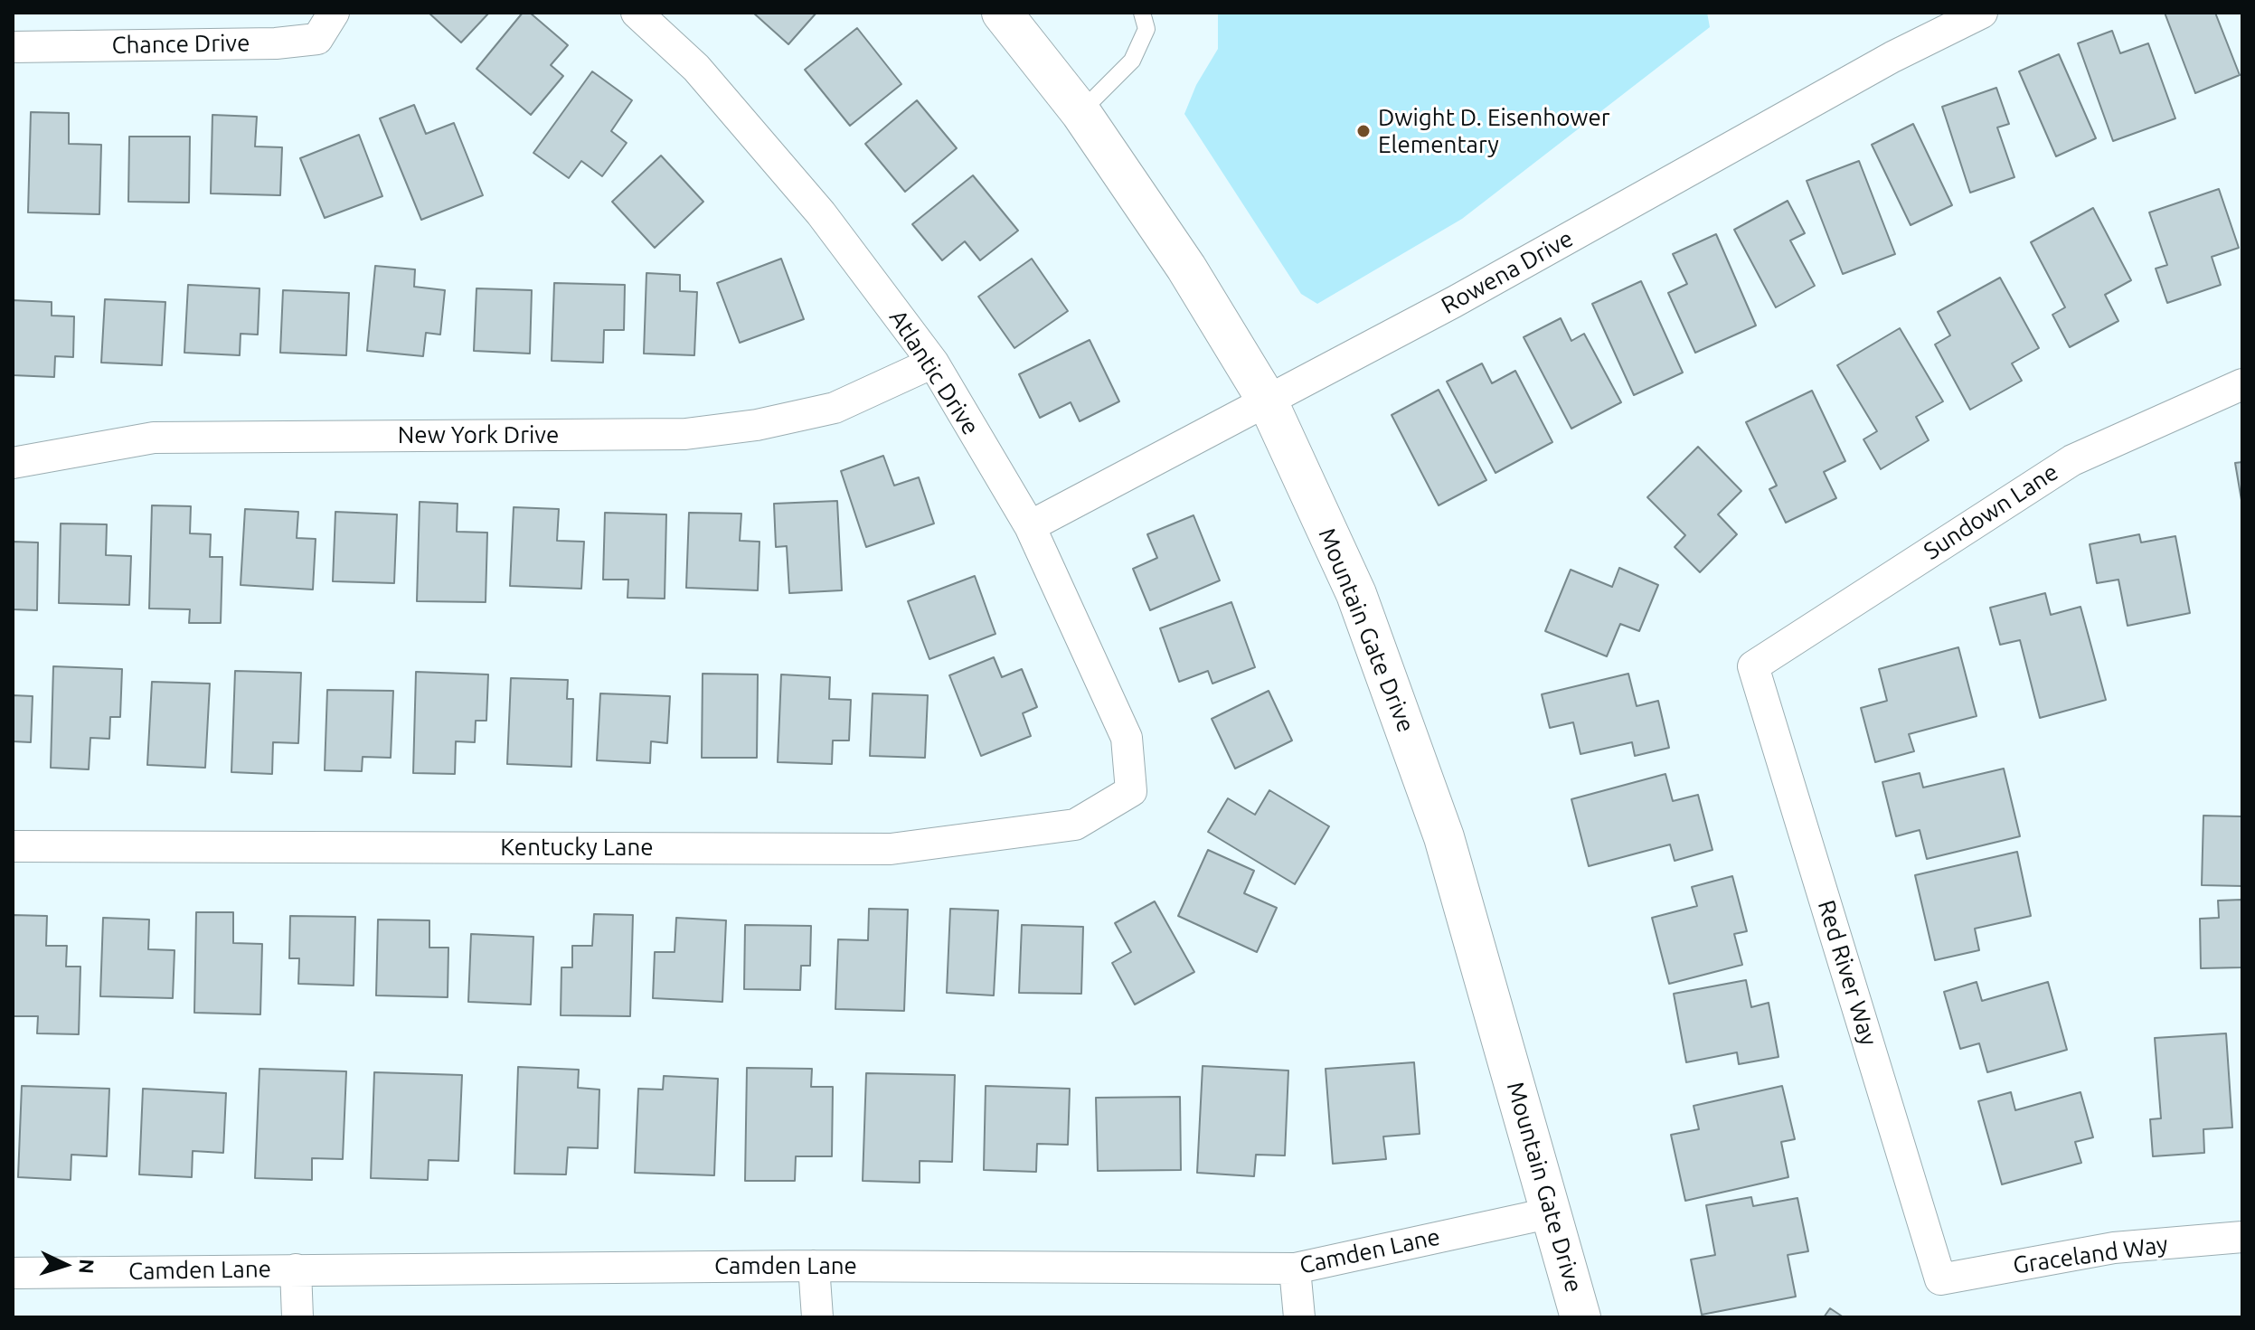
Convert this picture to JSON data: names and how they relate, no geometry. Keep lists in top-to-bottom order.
{
  "streets": {
    "main road": ["Mountain Gate Drive"],
    "street": [
      "Chance Drive",
      "Rowena Drive",
      "Atlantic Drive",
      "New York Drive",
      "Sundown Lane",
      "Kentucky Lane",
      "Red River Way",
      "Camden Lane",
      "Graceland Way"
    ]
  },
  "crossings": [
    ["Rowena Drive", "Atlantic Drive"],
    ["Rowena Drive", "Mountain Gate Drive"],
    ["Atlantic Drive", "New York Drive"],
    ["Atlantic Drive", "Kentucky Lane"],
    ["Sundown Lane", "Red River Way"],
    ["Mountain Gate Drive", "Camden Lane"],
    ["Red River Way", "Graceland Way"]
  ],
  "places": ["Dwight D. Eisenhower Elementary"],
  "north": "right"
}
